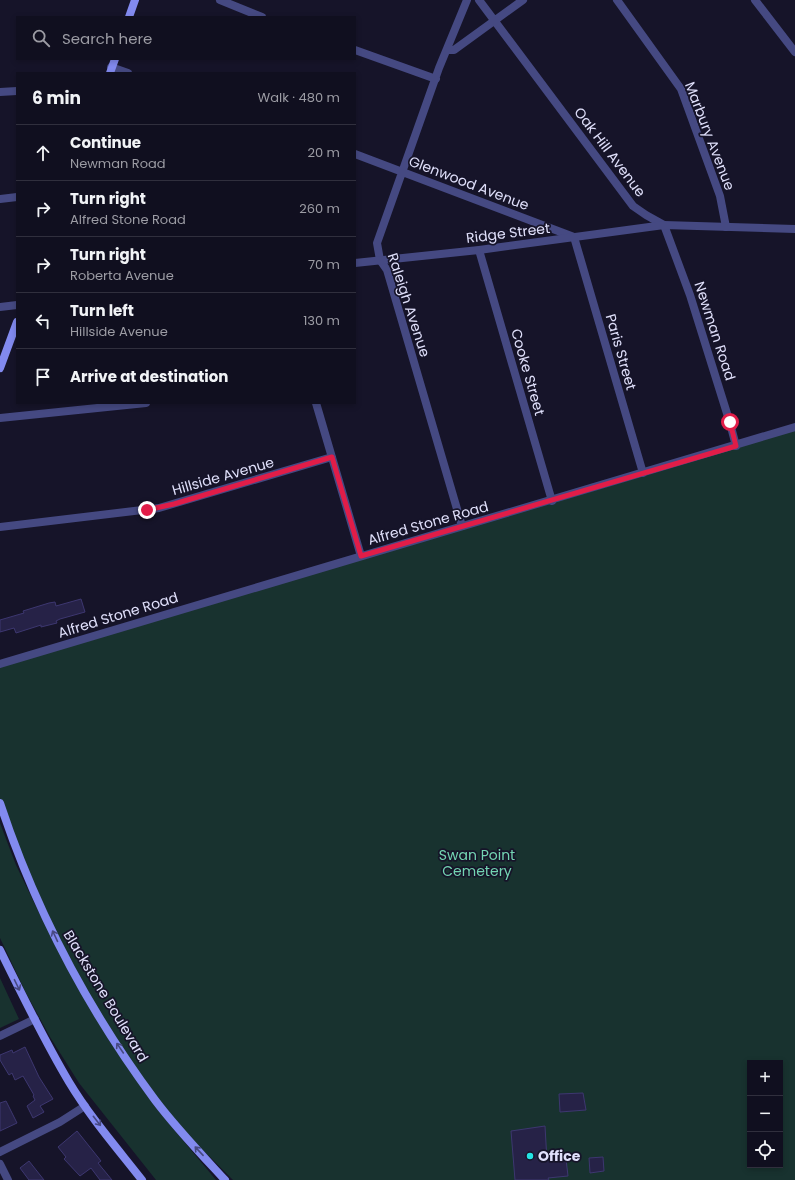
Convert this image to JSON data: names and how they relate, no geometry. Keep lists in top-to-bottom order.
{
  "streets": {
    "main road": ["Blackstone Boulevard"],
    "street": [
      "Marbury Avenue",
      "Oak Hill Avenue",
      "Glenwood Avenue",
      "Ridge Street",
      "Raleigh Avenue",
      "Newman Road",
      "Paris Street",
      "Cooke Street",
      "Hillside Avenue",
      "Alfred Stone Road"
    ]
  },
  "crossings": [
    ["Marbury Avenue", "Oak Hill Avenue"],
    ["Oak Hill Avenue", "Ridge Street"],
    ["Oak Hill Avenue", "Newman Road"],
    ["Glenwood Avenue", "Ridge Street"],
    ["Glenwood Avenue", "Raleigh Avenue"],
    ["Glenwood Avenue", "Paris Street"],
    ["Ridge Street", "Raleigh Avenue"],
    ["Ridge Street", "Newman Road"],
    ["Ridge Street", "Paris Street"],
    ["Ridge Street", "Cooke Street"],
    ["Raleigh Avenue", "Alfred Stone Road"],
    ["Newman Road", "Alfred Stone Road"],
    ["Paris Street", "Alfred Stone Road"],
    ["Cooke Street", "Alfred Stone Road"]
  ],
  "parks": ["Swan Point Cemetery"],
  "places": ["Office"],
  "page": {
    "search": "Search here",
    "heading": ["6 min", "Walk · 480 m"],
    "list": [
      ["Continue", "Newman Road", "20 m"],
      ["Turn right", "Alfred Stone Road", "260 m"],
      ["Turn right", "Roberta Avenue", "70 m"],
      ["Turn left", "Hillside Avenue", "130 m"],
      "Arrive at destination"
    ],
    "map_buttons": ["+", "−"]
  }
}
